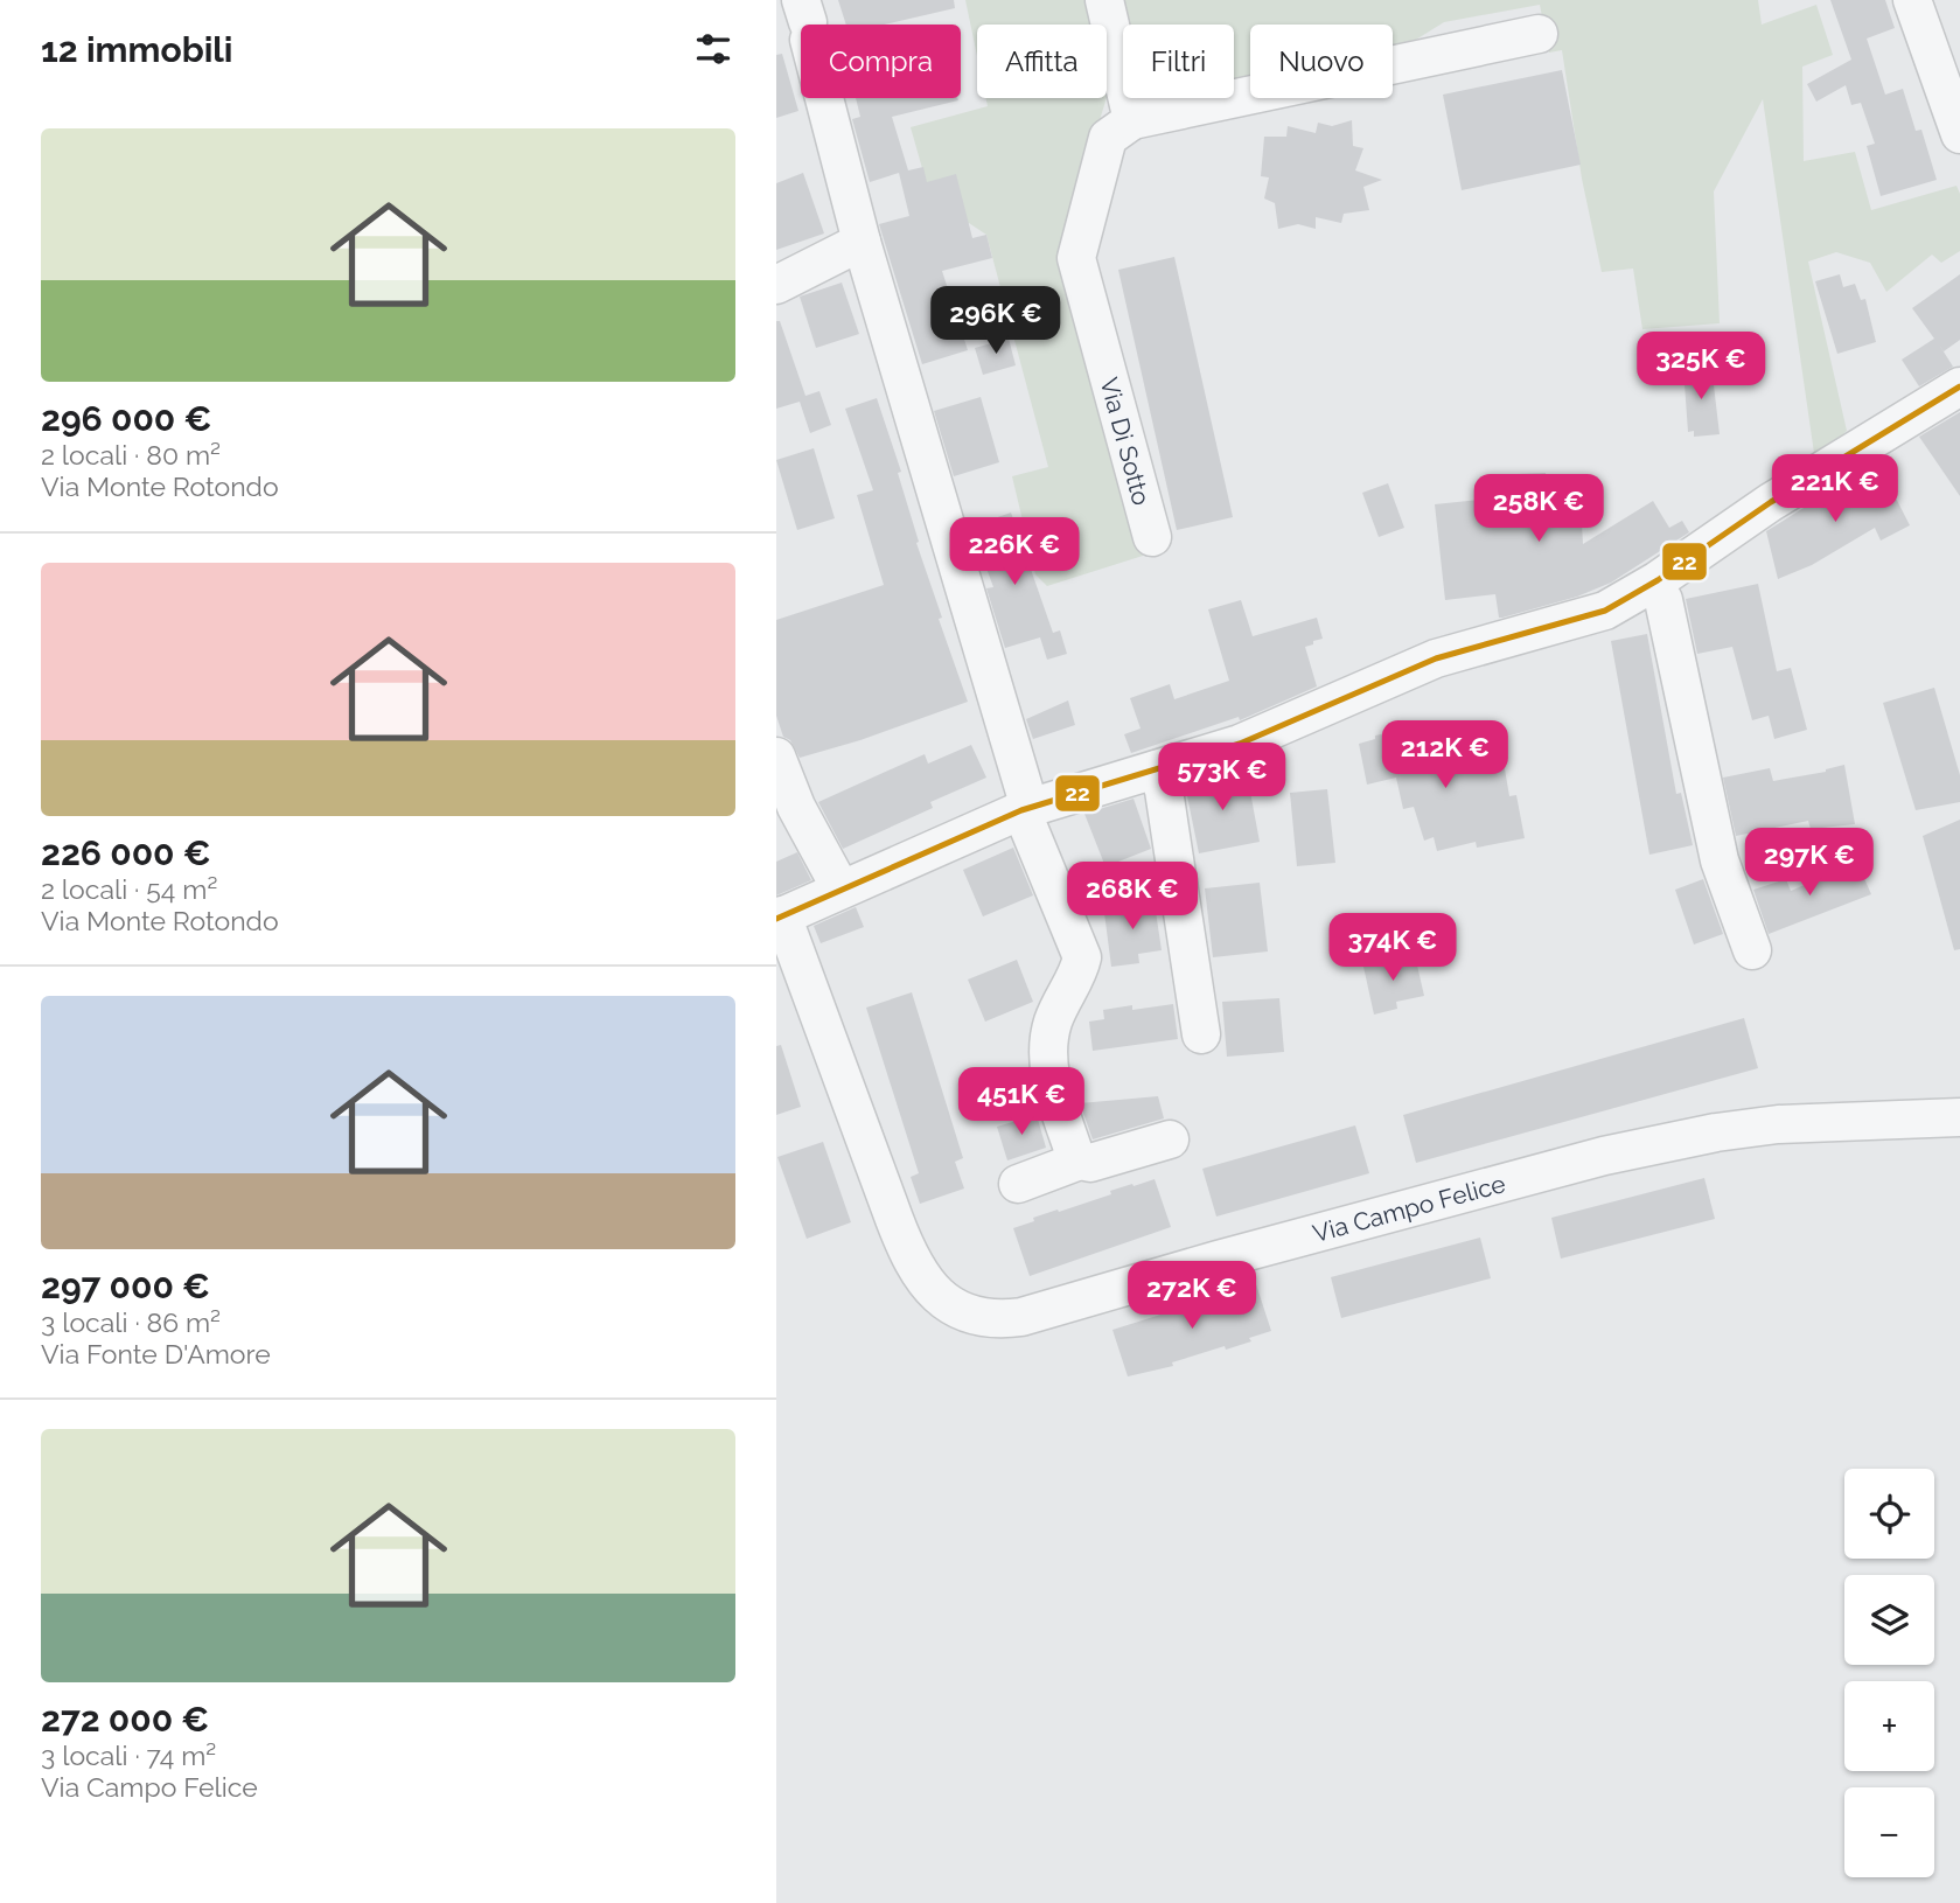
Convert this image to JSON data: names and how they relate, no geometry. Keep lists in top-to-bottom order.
{
  "streets": {
    "street": ["Via Di Sotto", "Via Campo Felice"]
  },
  "lines": ["transit line 22"],
  "page": {
    "heading": "12 immobili",
    "chip": [
      "Compra",
      "Affitta",
      "Filtri",
      "Nuovo"
    ],
    "list": [
      {
        "name": "296 000 €",
        "note": "2 locali · 80 m² · Via Monte Rotondo"
      },
      {
        "name": "226 000 €",
        "note": "2 locali · 54 m² · Via Monte Rotondo"
      },
      {
        "name": "297 000 €",
        "note": "3 locali · 86 m² · Via Fonte D'Amore"
      },
      {
        "name": "272 000 €",
        "note": "3 locali · 74 m² · Via Campo Felice"
      }
    ],
    "price": [
      "296K €",
      "325K €",
      "221K €",
      "258K €",
      "226K €",
      "212K €",
      "573K €",
      "297K €",
      "268K €",
      "374K €",
      "451K €",
      "272K €"
    ],
    "map_buttons": ["+", "−"]
  }
}
